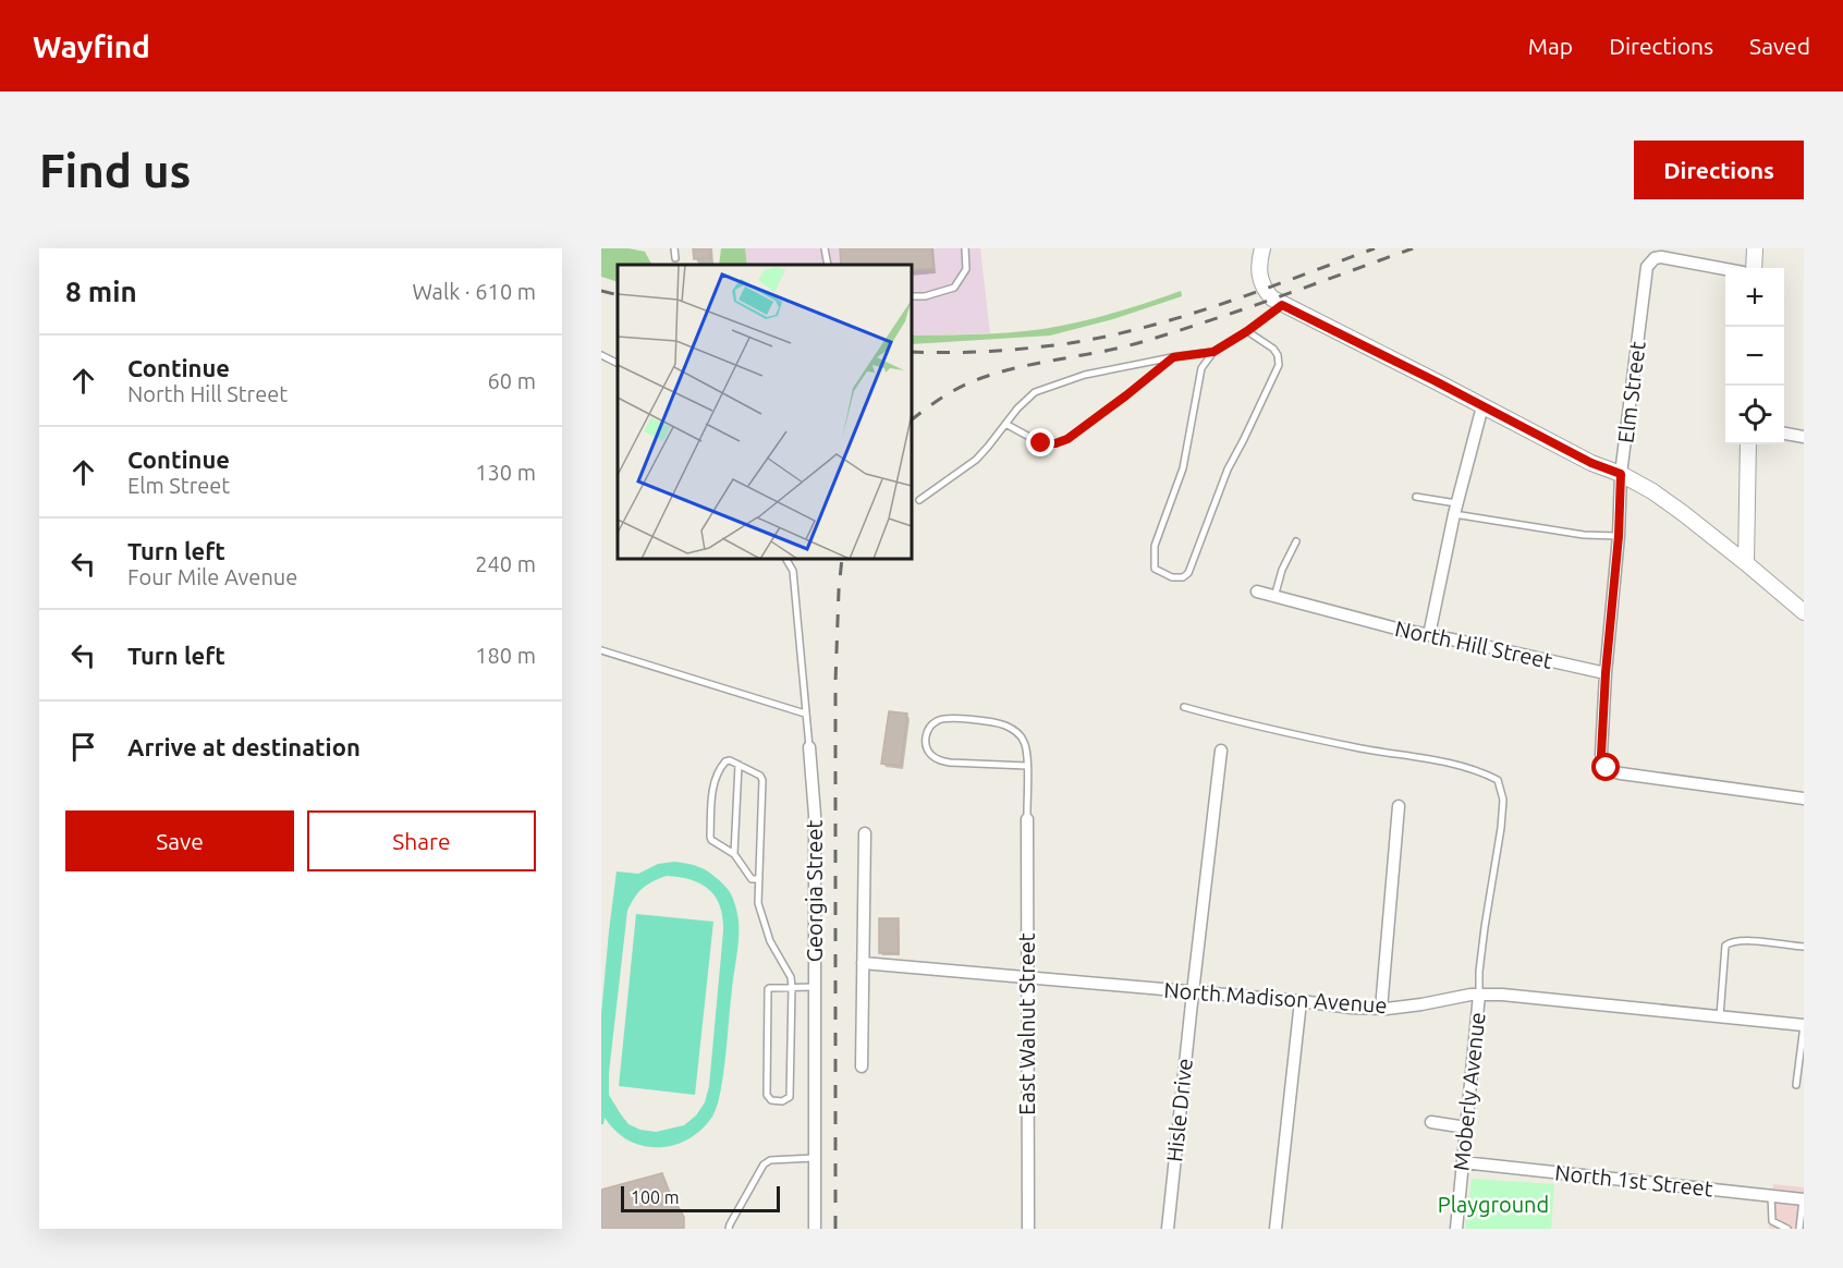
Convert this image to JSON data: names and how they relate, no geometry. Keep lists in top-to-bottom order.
{
  "streets": {
    "street": [
      "Elm Street",
      "North Hill Street",
      "Georgia Street",
      "North Madison Avenue",
      "East Walnut Street",
      "Moberly Avenue",
      "Hisle Drive",
      "North 1st Street"
    ]
  },
  "crossings": [
    ["Elm Street", "North Hill Street"],
    ["North Madison Avenue", "East Walnut Street"],
    ["North Madison Avenue", "Moberly Avenue"],
    ["North Madison Avenue", "Hisle Drive"],
    ["Moberly Avenue", "North 1st Street"]
  ],
  "parks": ["Playground"],
  "scale_bar": "100 m",
  "page": {
    "header": "Wayfind",
    "nav": ["Map", "Directions", "Saved"],
    "buttons": [
      "Directions",
      ["Save", "Share"]
    ],
    "title": "Find us",
    "heading": ["8 min", "Walk · 610 m"],
    "map_buttons": ["+", "−"],
    "list": [
      ["Continue", "North Hill Street", "60 m"],
      ["Continue", "Elm Street", "130 m"],
      ["Turn left", "Four Mile Avenue", "240 m"],
      ["Turn left", "180 m"],
      "Arrive at destination"
    ],
    "scale": "100 m"
  }
}
